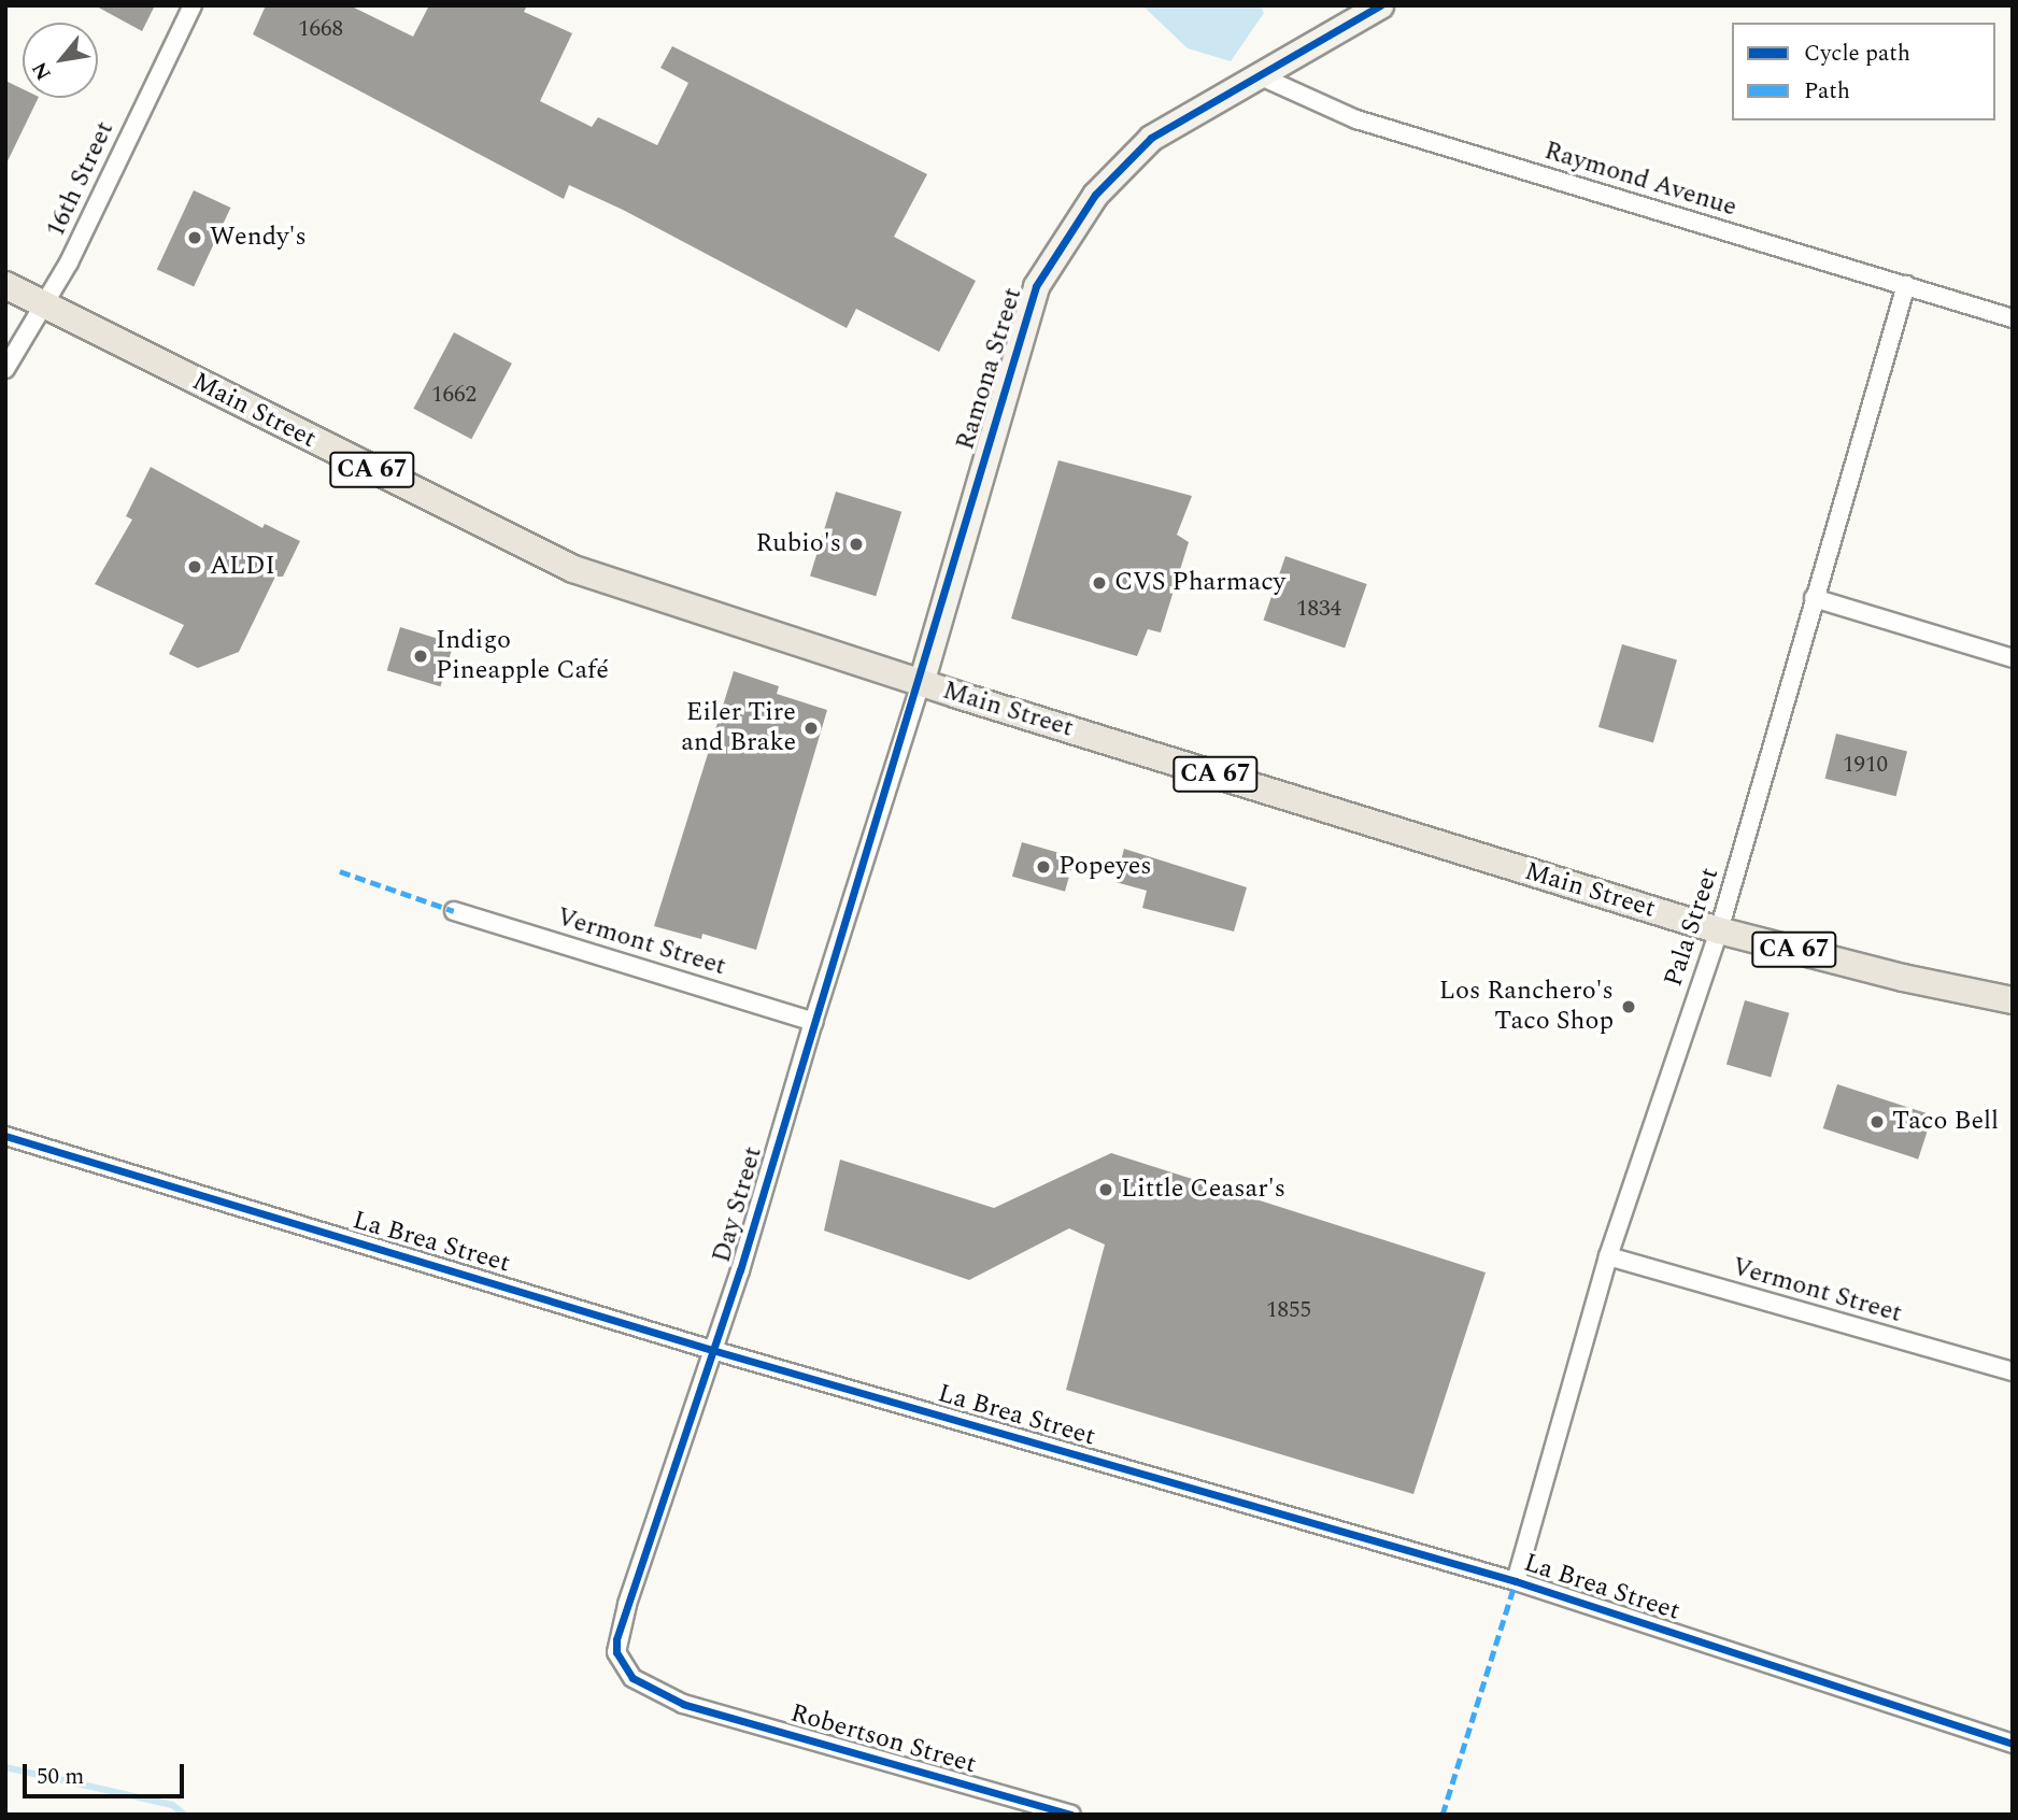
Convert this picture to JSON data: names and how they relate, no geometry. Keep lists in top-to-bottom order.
{
  "streets": {
    "main road": ["Ramona Street", "Main Street", "CA 67"],
    "street": [
      "16th Street",
      "Raymond Avenue",
      "Pala Street",
      "Vermont Street",
      "Day Street",
      "La Brea Street",
      "Robertson Street"
    ]
  },
  "crossings": [
    ["16th Street", "Main Street"],
    ["Raymond Avenue", "Ramona Street"],
    ["Raymond Avenue", "Pala Street"],
    ["Ramona Street", "Main Street"],
    ["Ramona Street", "Day Street"],
    ["Main Street", "Pala Street"],
    ["Main Street", "Day Street"],
    ["Pala Street", "Vermont Street"],
    ["Pala Street", "La Brea Street"],
    ["Vermont Street", "Day Street"],
    ["Day Street", "La Brea Street"],
    ["Day Street", "Robertson Street"]
  ],
  "places": [
    "Wendy's",
    "Rubio's",
    "ALDI",
    "CVS Pharmacy",
    "Indigo Pineapple Café",
    "Eiler Tire and Brake",
    "Popeyes",
    "Los Ranchero's Taco Shop",
    "Taco Bell",
    "Little Ceasar's"
  ],
  "house_numbers": [
    "1668",
    "1662",
    "1834",
    "1910",
    "1855"
  ],
  "legend": ["Cycle path", "Path"],
  "scale_bar": "50 m",
  "north": "bottom left"
}
